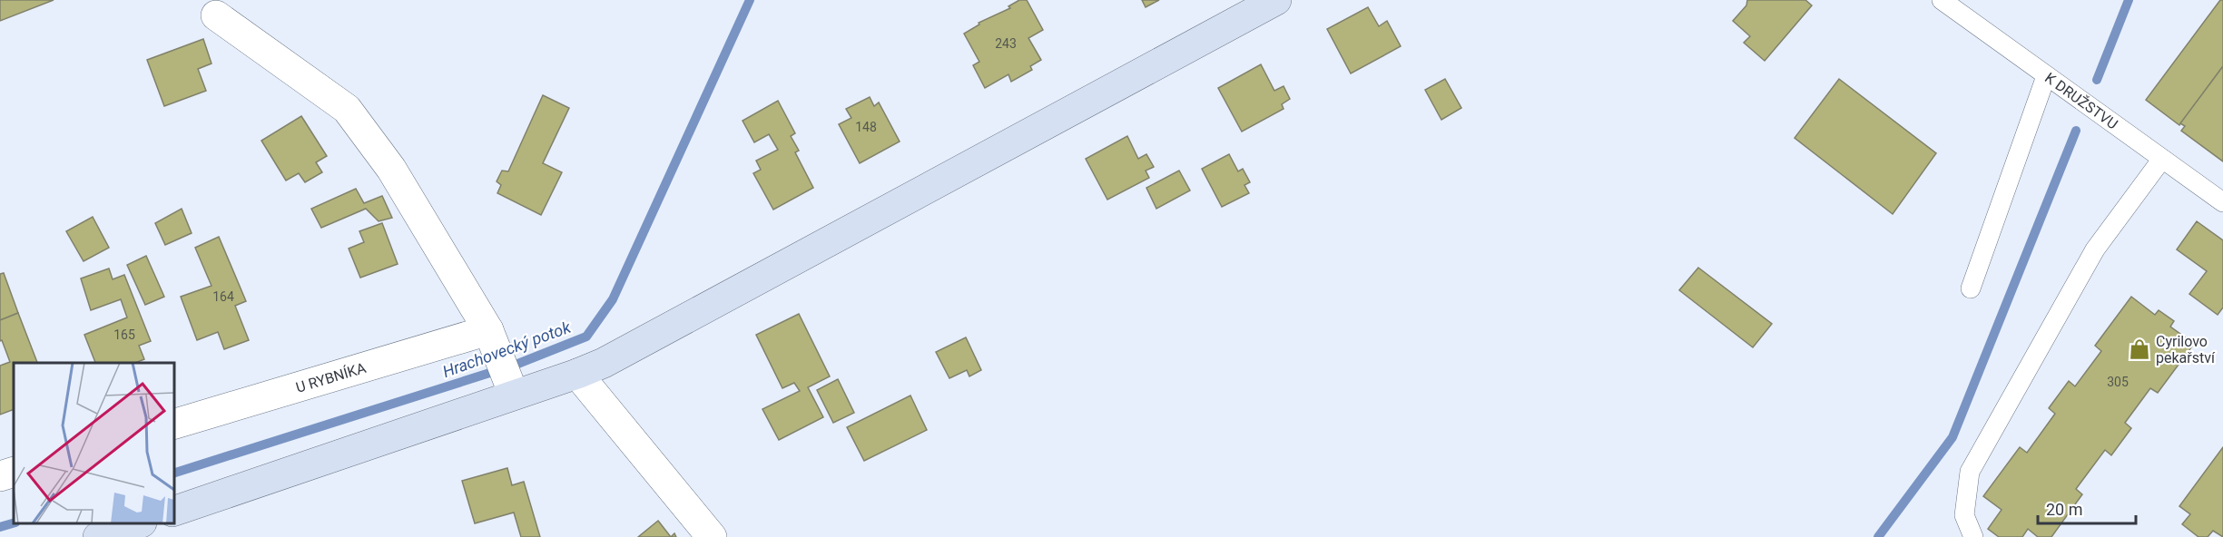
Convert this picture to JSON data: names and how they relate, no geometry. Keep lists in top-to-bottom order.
{
  "streets": {
    "street": ["U RYBNÍKA"],
    "lane": ["K DRUŽSTVU"]
  },
  "water": ["Hrachovecký potok"],
  "places": {
    "shop": ["Cyrilovo pekařství"]
  },
  "house_numbers": [
    "243",
    "148",
    "164",
    "165",
    "305"
  ],
  "scale_bar": "20 m"
}
